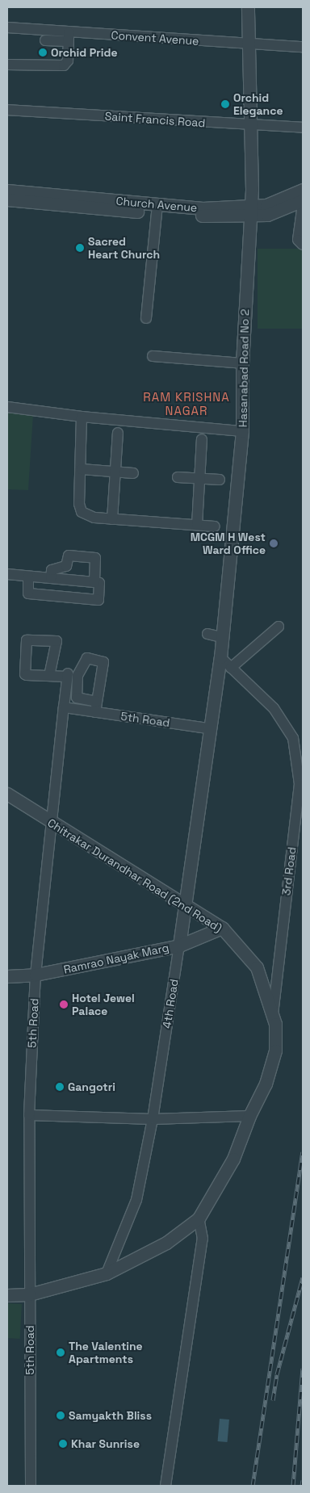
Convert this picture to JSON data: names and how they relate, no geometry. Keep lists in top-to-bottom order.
{
  "streets": {
    "street": [
      "Convent Avenue",
      "Saint Francis Road",
      "Church Avenue",
      "Hasanabad Road No 2",
      "5th Road",
      "3rd Road",
      "Chitrakar Durandhar Road (2nd Road)",
      "Ramrao Nayak Marg",
      "4th Road"
    ]
  },
  "crossings": [
    ["Convent Avenue", "Hasanabad Road No 2"],
    ["Saint Francis Road", "Hasanabad Road No 2"],
    ["Church Avenue", "Hasanabad Road No 2"],
    ["Hasanabad Road No 2", "5th Road"],
    ["Hasanabad Road No 2", "3rd Road"],
    ["Hasanabad Road No 2", "4th Road"],
    ["5th Road", "Chitrakar Durandhar Road (2nd Road)"],
    ["5th Road", "Ramrao Nayak Marg"],
    ["5th Road", "4th Road"],
    ["3rd Road", "Chitrakar Durandhar Road (2nd Road)"],
    ["Chitrakar Durandhar Road (2nd Road)", "Ramrao Nayak Marg"],
    ["Chitrakar Durandhar Road (2nd Road)", "4th Road"],
    ["Ramrao Nayak Marg", "4th Road"]
  ],
  "districts": ["RAM KRISHNA NAGAR"],
  "places": [
    "Orchid Pride",
    "Orchid Elegance",
    "Sacred Heart Church",
    "MCGM H West Ward Office",
    "Hotel Jewel Palace",
    "Gangotri",
    "The Valentine Apartments",
    "Samyakth Bliss",
    "Khar Sunrise"
  ]
}
